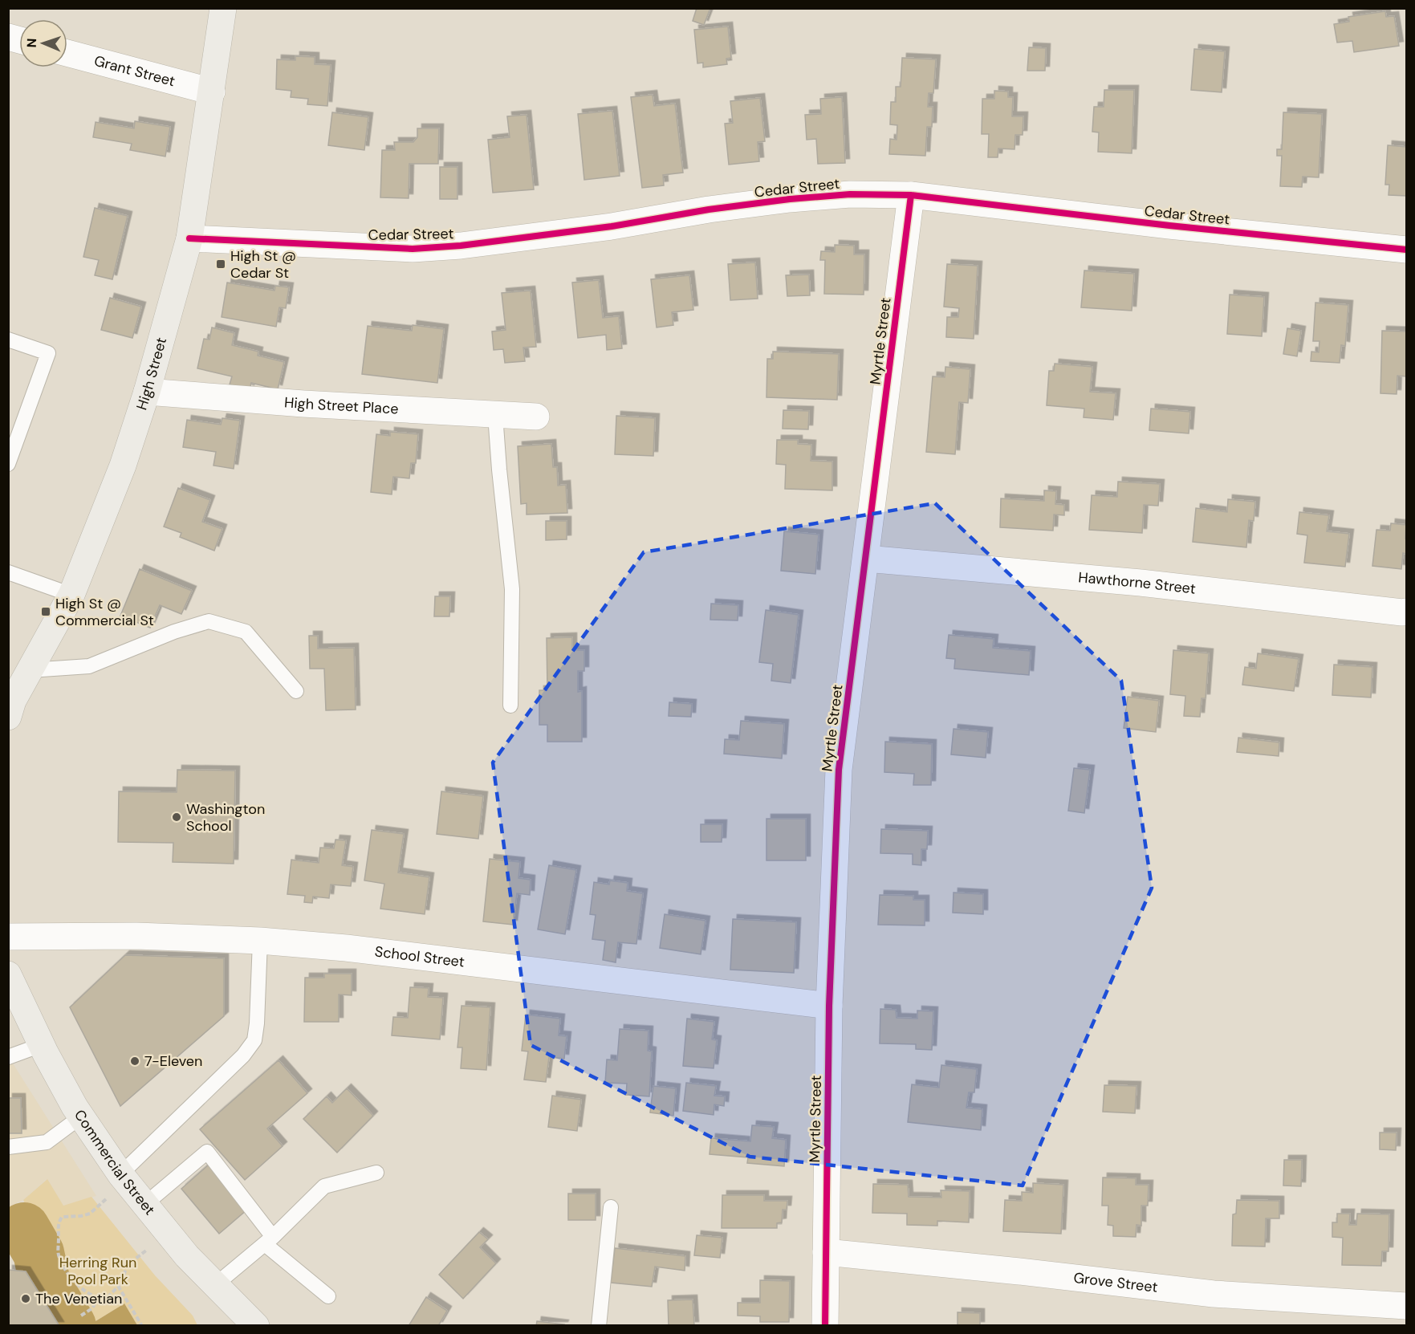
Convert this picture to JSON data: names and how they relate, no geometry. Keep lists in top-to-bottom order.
{
  "streets": {
    "main road": ["High Street", "Commercial Street"],
    "street": [
      "Grant Street",
      "Cedar Street",
      "Myrtle Street",
      "High Street Place",
      "Hawthorne Street",
      "School Street",
      "Grove Street"
    ]
  },
  "crossings": [
    ["Grant Street", "High Street"],
    ["Cedar Street", "Myrtle Street"],
    ["Cedar Street", "High Street"],
    ["Myrtle Street", "Hawthorne Street"],
    ["Myrtle Street", "School Street"],
    ["Myrtle Street", "Grove Street"],
    ["High Street", "High Street Place"]
  ],
  "parks": ["Herring Run Pool Park"],
  "places": {
    "transit": ["High St @ Cedar St", "High St @ Commercial St"],
    "other": ["Washington School", "7-Eleven", "The Venetian"]
  },
  "north": "left"
}
